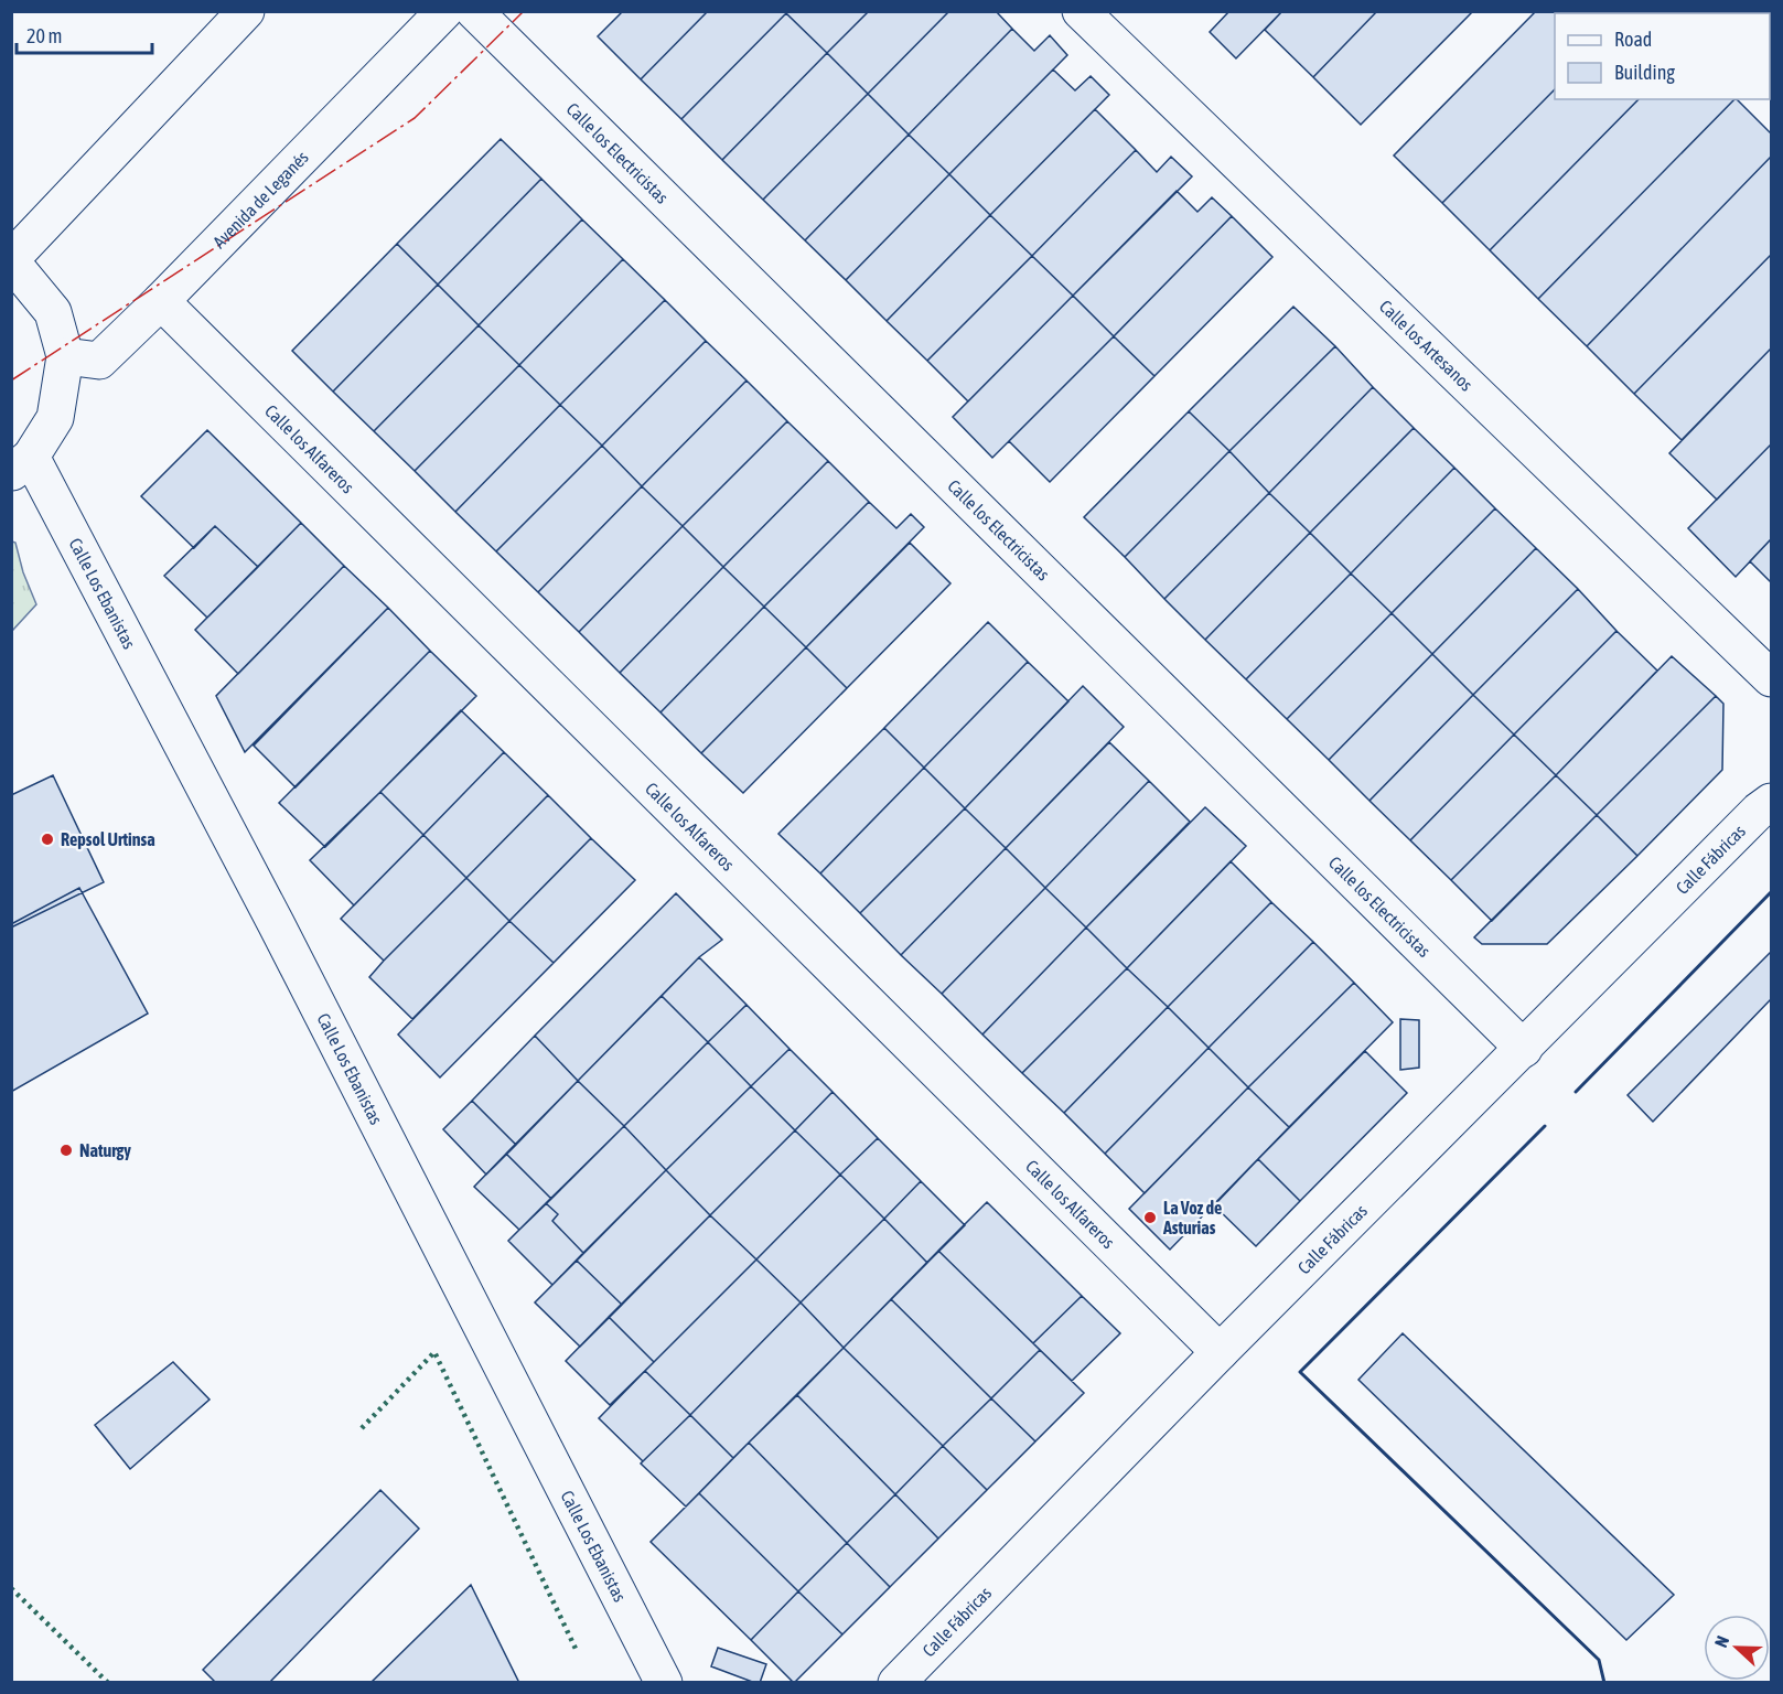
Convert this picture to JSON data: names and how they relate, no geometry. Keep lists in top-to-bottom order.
{
  "streets": {
    "street": [
      "Calle los Electricistas",
      "Avenida de Leganés",
      "Calle los Artesanos",
      "Calle los Alfareros",
      "Calle Los Ebanistas",
      "Calle Fábricas"
    ]
  },
  "crossings": [
    ["Calle los Electricistas", "Calle Fábricas"],
    ["Avenida de Leganés", "Calle los Alfareros"],
    ["Calle los Alfareros", "Calle Fábricas"]
  ],
  "places": ["Repsol Urtinsa", "Naturgy", "La Voz de Asturias"],
  "legend": ["Road", "Building"],
  "scale_bar": "20 m",
  "north": "left"
}
